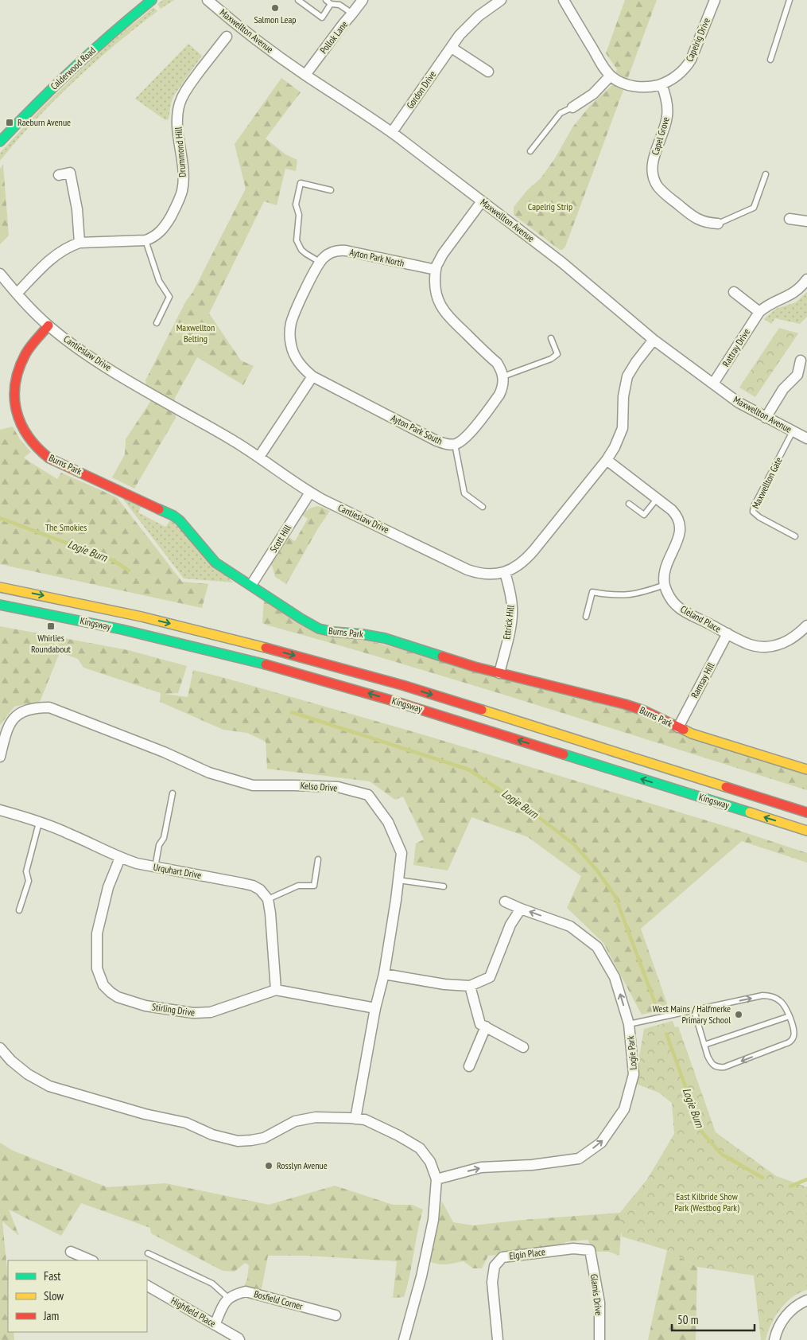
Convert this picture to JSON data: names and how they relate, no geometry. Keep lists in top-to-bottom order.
{
  "streets": {
    "main road": ["Calderwood Road", "Burns Park", "Kingsway"],
    "street": [
      "Maxwellton Avenue",
      "Pollok Lane",
      "Capelrig Drive",
      "Gordon Drive",
      "Capel Grove",
      "Drummond Hill",
      "Ayton Park North",
      "Rattray Drive",
      "Cantieslaw Drive",
      "Ayton Park South",
      "Scott Hill",
      "Cleland Place",
      "Ettrick Hill",
      "Ramsay Hill",
      "Kelso Drive",
      "Urquhart Drive",
      "Stirling Drive",
      "Logie Park",
      "Elgin Place",
      "Glamis Drive",
      "Bosfield Corner",
      "Highfield Place"
    ],
    "lane": ["Maxwellton Gate"]
  },
  "crossings": [
    ["Maxwellton Avenue", "Pollok Lane"],
    ["Maxwellton Avenue", "Gordon Drive"],
    ["Maxwellton Avenue", "Rattray Drive"],
    ["Maxwellton Avenue", "Cantieslaw Drive"],
    ["Maxwellton Avenue", "Maxwellton Gate"],
    ["Capelrig Drive", "Capel Grove"],
    ["Cantieslaw Drive", "Burns Park"],
    ["Cantieslaw Drive", "Scott Hill"],
    ["Cantieslaw Drive", "Ettrick Hill"],
    ["Burns Park", "Scott Hill"],
    ["Burns Park", "Ettrick Hill"],
    ["Burns Park", "Ramsay Hill"],
    ["Cleland Place", "Ramsay Hill"],
    ["Kelso Drive", "Stirling Drive"],
    ["Urquhart Drive", "Stirling Drive"],
    ["Elgin Place", "Glamis Drive"]
  ],
  "water": ["Logie Burn"],
  "parks": [
    "Capelrig Strip",
    "Maxwellton Belting",
    "The Smokies",
    "East Kilbride Show Park (Westbog Park)"
  ],
  "places": {
    "other": ["Salmon Leap", "West Mains / Halfmerke Primary School", "Rosslyn Avenue"],
    "transit": ["Raeburn Avenue", "Whirlies Roundabout"]
  },
  "legend": ["Fast", "Slow", "Jam"],
  "scale_bar": "50 m"
}
